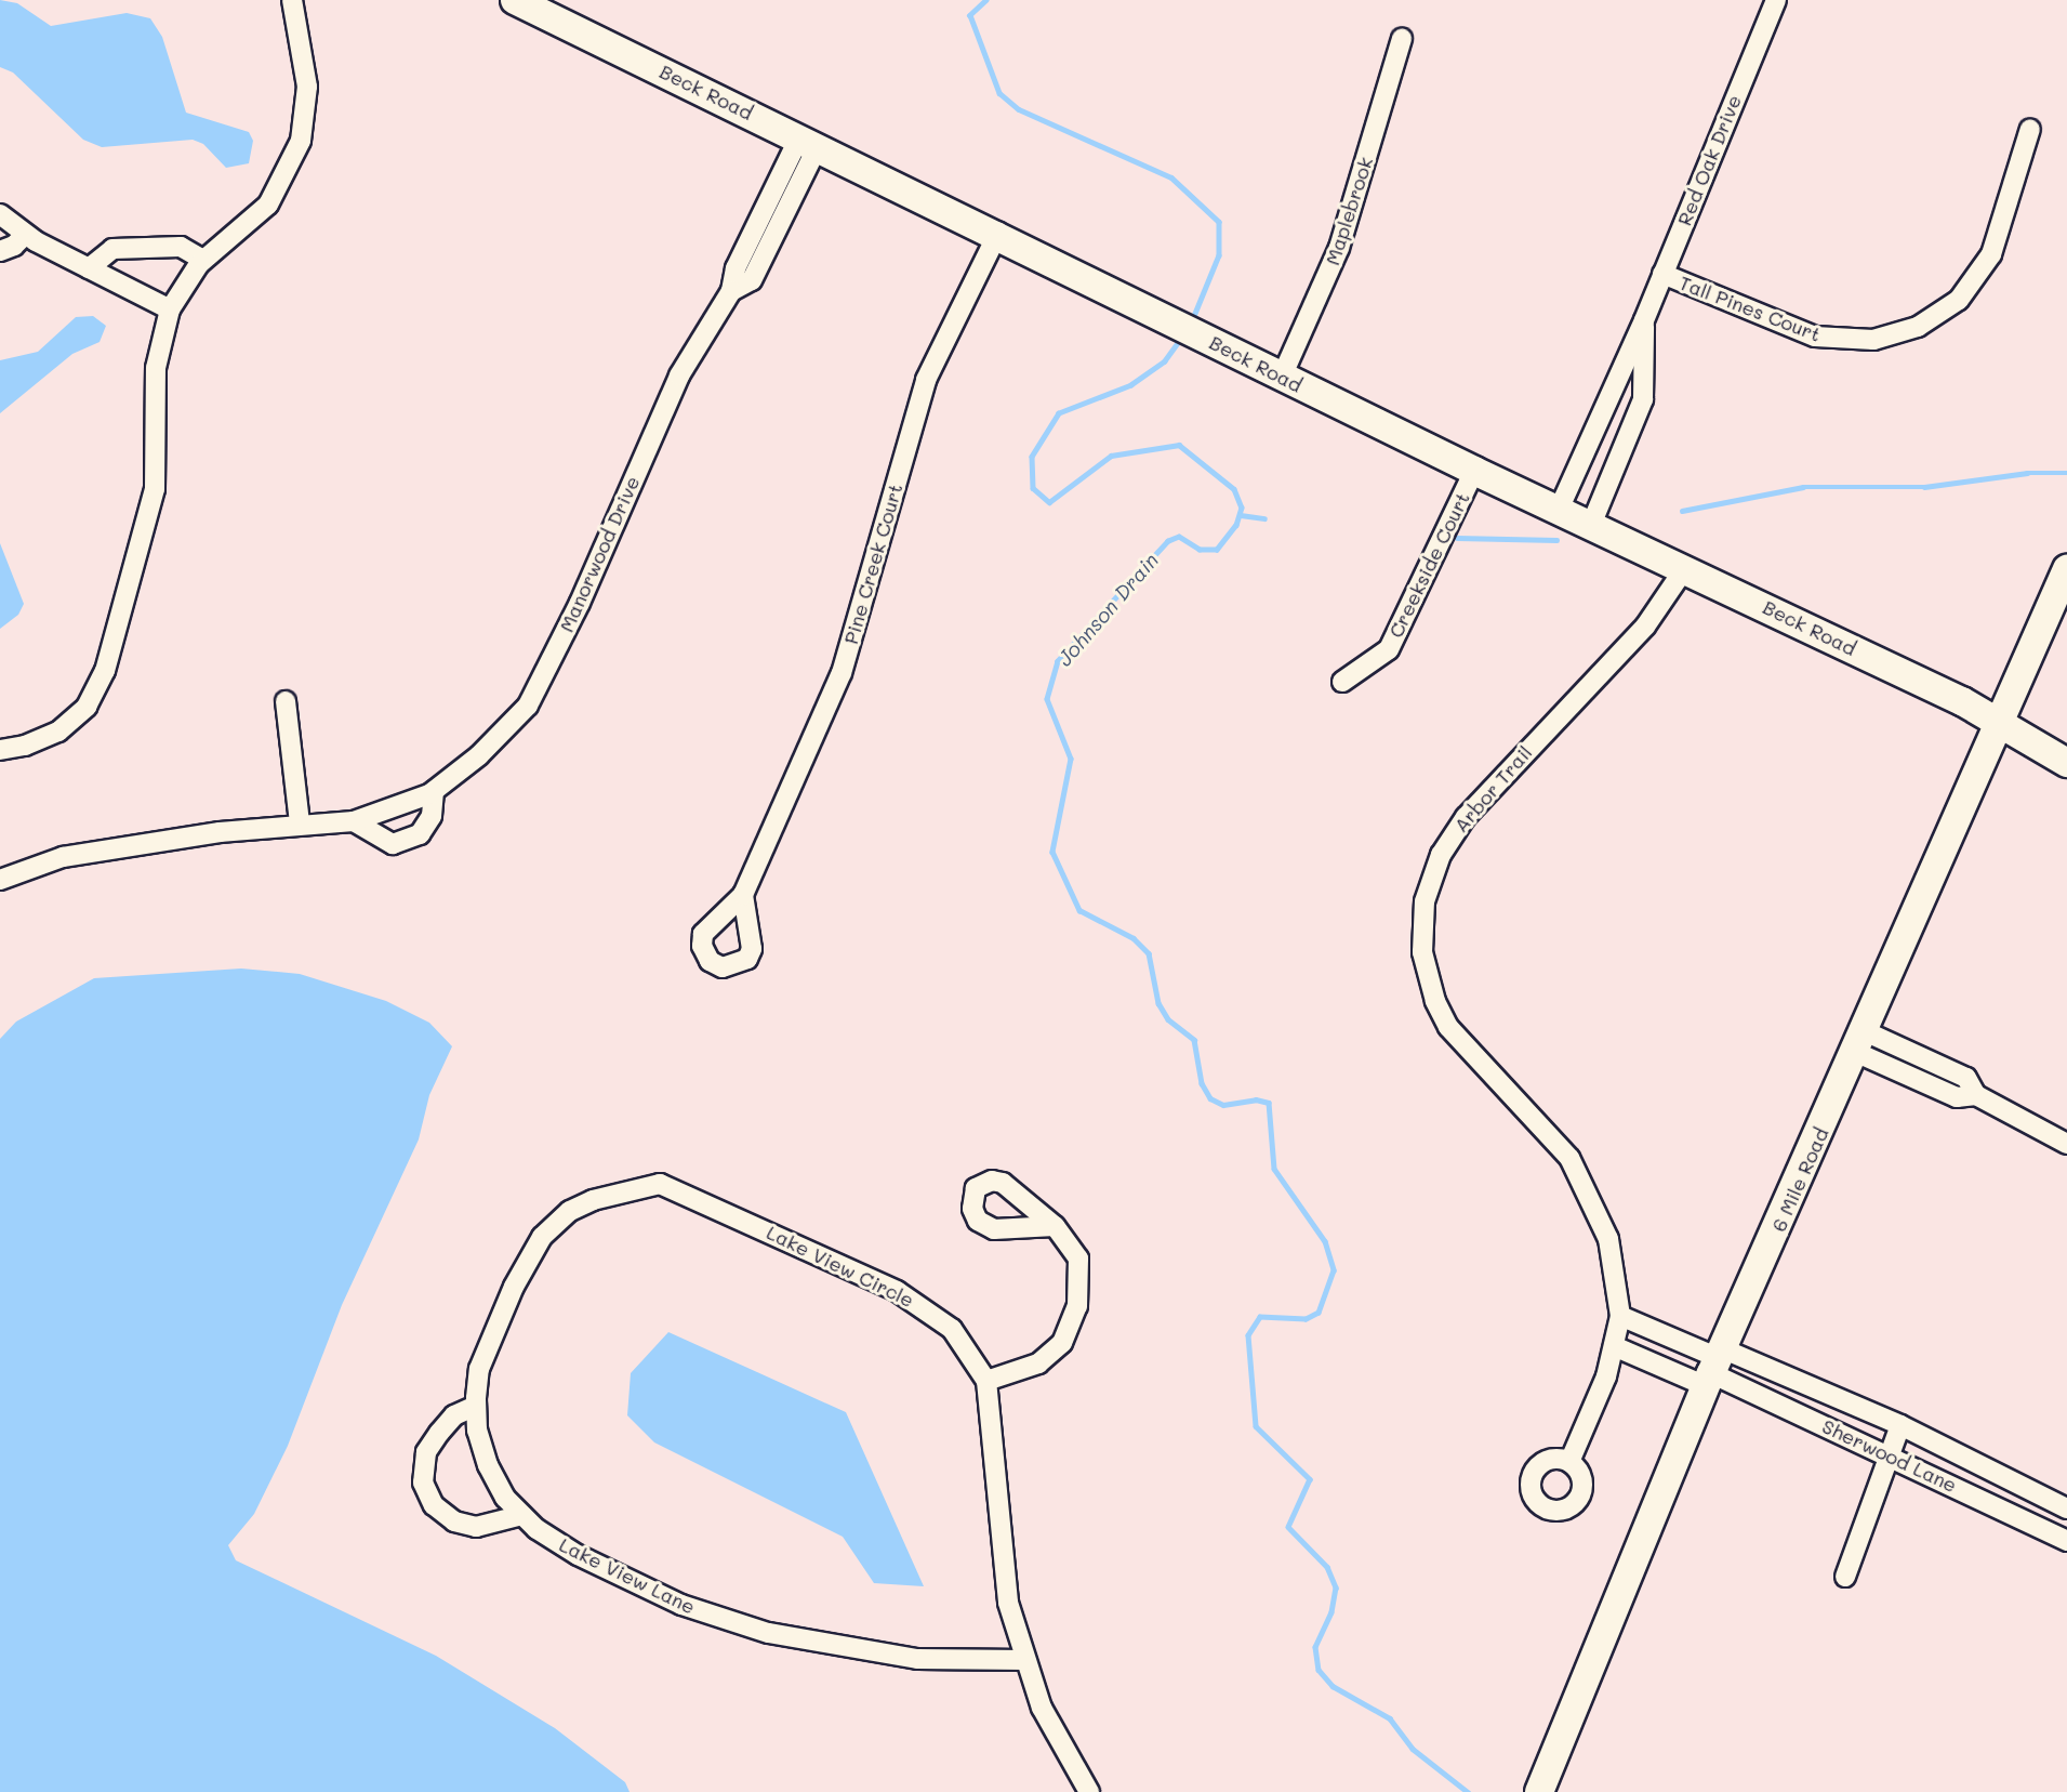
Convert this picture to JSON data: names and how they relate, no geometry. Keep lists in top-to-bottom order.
{
  "streets": {
    "main road": ["Beck Road", "6 Mile Road"],
    "street": [
      "Red Oak Drive",
      "Maplebrook",
      "Tall Pines Court",
      "Manorwood Drive",
      "Pine Creek Court",
      "Creekside Court",
      "Arbor Trail",
      "Lake View Circle",
      "Sherwood Lane",
      "Lake View Lane"
    ]
  },
  "crossings": [
    ["Beck Road", "Red Oak Drive"],
    ["Beck Road", "Maplebrook"],
    ["Beck Road", "Manorwood Drive"],
    ["Beck Road", "Pine Creek Court"],
    ["Beck Road", "Creekside Court"],
    ["Beck Road", "Arbor Trail"],
    ["Beck Road", "6 Mile Road"],
    ["Red Oak Drive", "Tall Pines Court"],
    ["6 Mile Road", "Sherwood Lane"],
    ["Lake View Circle", "Lake View Lane"]
  ],
  "water": ["Johnson Drain"]
}
